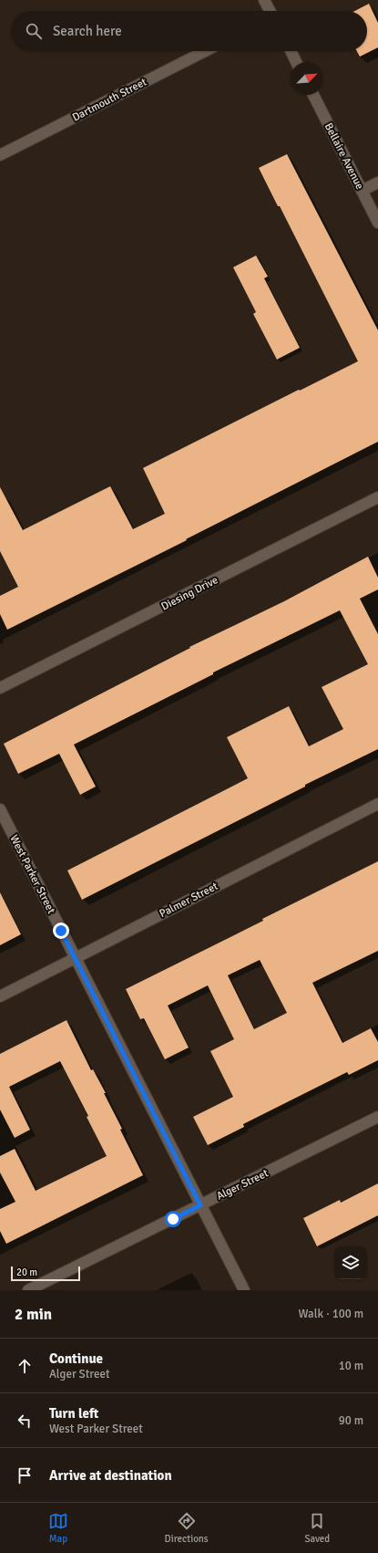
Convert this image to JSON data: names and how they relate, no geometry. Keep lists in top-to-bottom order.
{
  "streets": {
    "street": [
      "Dartmouth Street",
      "Bellaire Avenue",
      "Diesing Drive",
      "West Parker Street",
      "Palmer Street",
      "Alger Street"
    ]
  },
  "crossings": [
    ["West Parker Street", "Palmer Street"],
    ["West Parker Street", "Alger Street"]
  ],
  "scale_bar": "20 m",
  "north": "top right",
  "page": {
    "search": "Search here",
    "scale": "20 m",
    "heading": ["2 min", "Walk · 100 m"],
    "list": [
      ["Continue", "Alger Street", "10 m"],
      ["Turn left", "West Parker Street", "90 m"],
      "Arrive at destination"
    ],
    "nav": ["Map", "Directions", "Saved"]
  }
}
